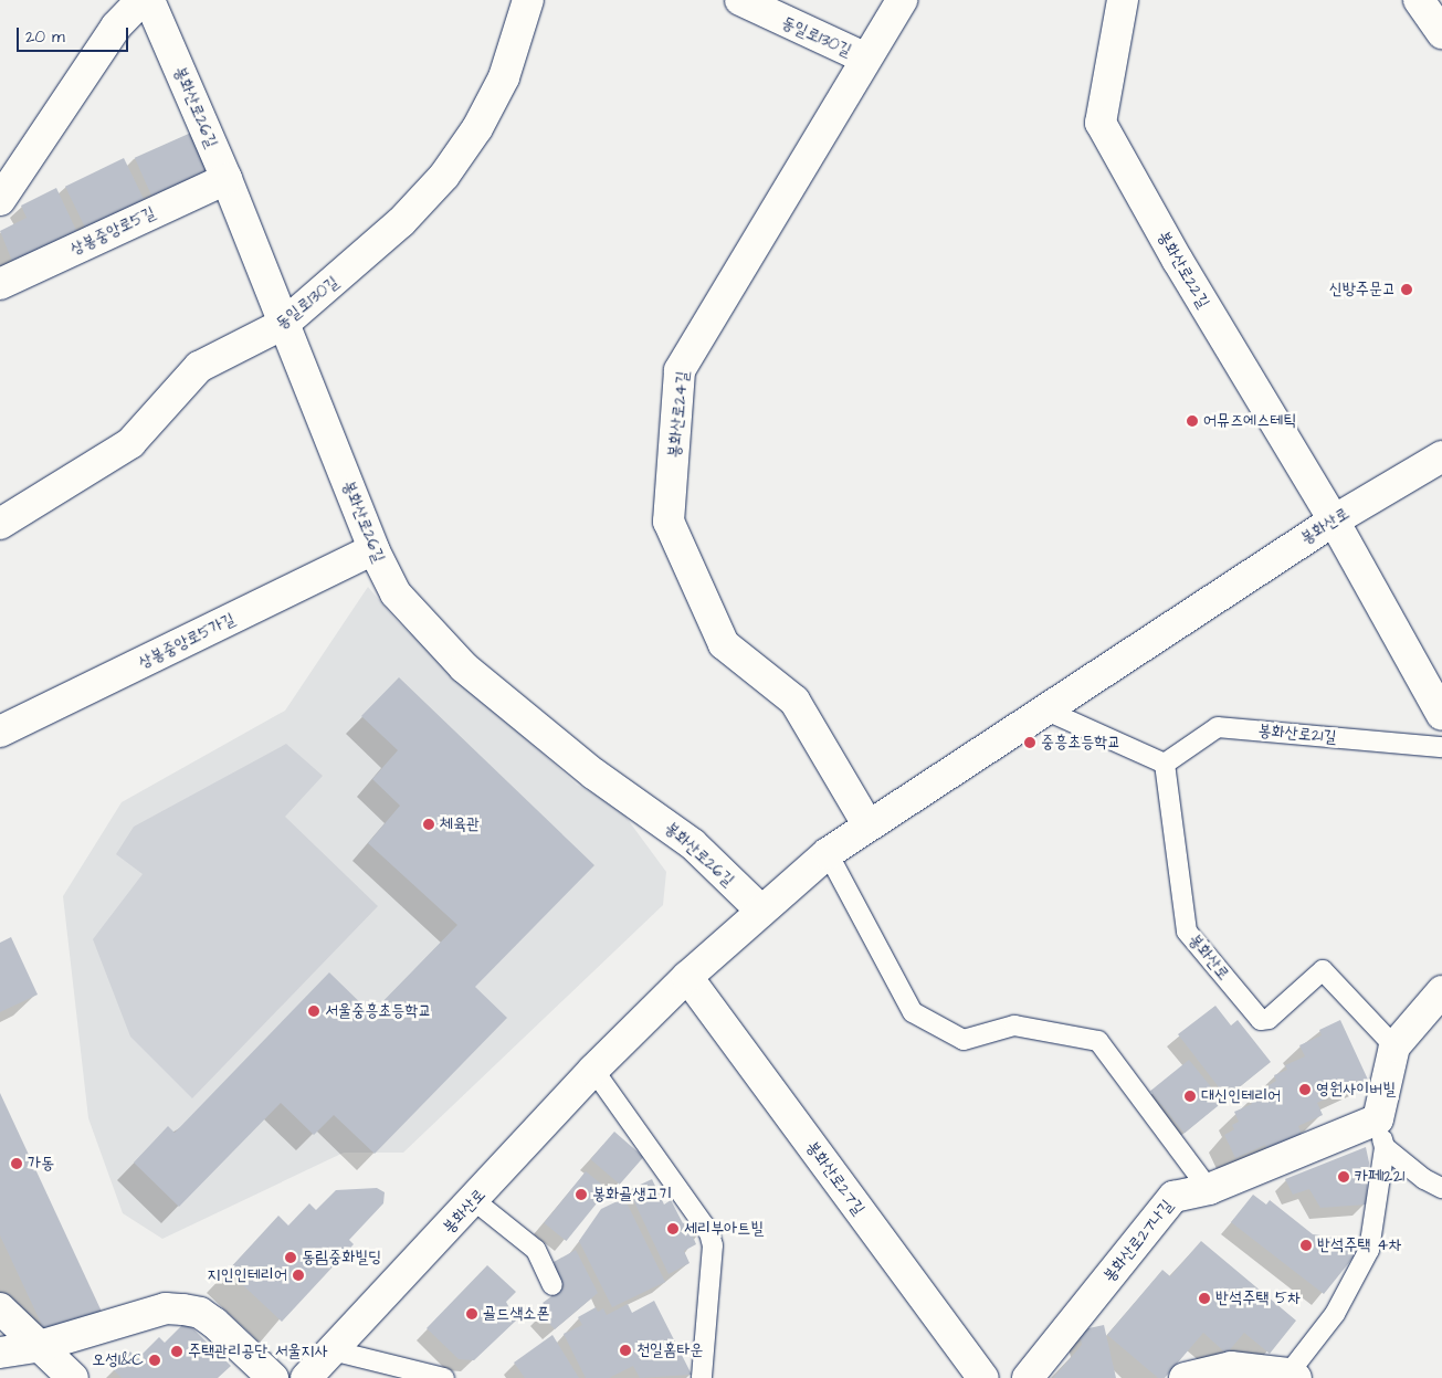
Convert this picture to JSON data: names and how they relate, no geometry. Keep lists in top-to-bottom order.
{
  "streets": {
    "street": [
      "동일로130길",
      "봉화산로26길",
      "상봉중앙로5길",
      "봉화산로22길",
      "봉화산로24길",
      "봉화산로",
      "상봉중앙로5가길",
      "봉화산로27길",
      "봉화산로27나길"
    ],
    "lane": ["봉화산로21길"]
  },
  "crossings": [
    ["동일로130길", "봉화산로26길"],
    ["동일로130길", "봉화산로24길"],
    ["봉화산로26길", "상봉중앙로5길"],
    ["봉화산로26길", "봉화산로"],
    ["봉화산로26길", "상봉중앙로5가길"],
    ["봉화산로22길", "봉화산로"],
    ["봉화산로24길", "봉화산로"],
    ["봉화산로", "봉화산로21길"],
    ["봉화산로", "봉화산로27길"]
  ],
  "places": [
    "신방주문고",
    "어뮤즈에스테틱",
    "중흥초등학교",
    "체육관",
    "서울중흥초등학교",
    "영원사이버빌",
    "대신인테리어",
    "가동",
    "카페1221",
    "봉화골생고기",
    "세리부아트빌",
    "반석주택 4차",
    "동림중화빌딩",
    "지인인테리어",
    "반석주택 5차",
    "골드색소폰",
    "천일홈타운",
    "주택관리공단 서울지사",
    "오성I&C"
  ],
  "scale_bar": "20 m"
}
